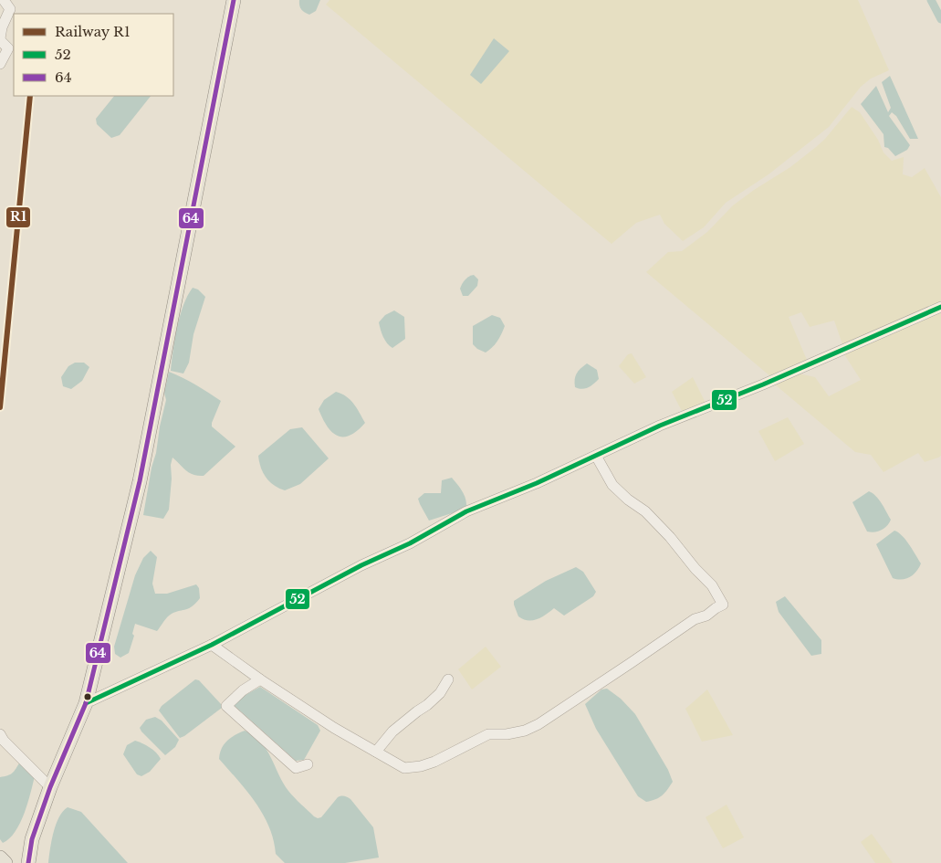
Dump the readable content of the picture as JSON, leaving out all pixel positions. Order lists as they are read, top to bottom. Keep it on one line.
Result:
{"lines":["transit line 64","rail line R1","transit line 52"],"legend":["Railway R1","52","64"]}
